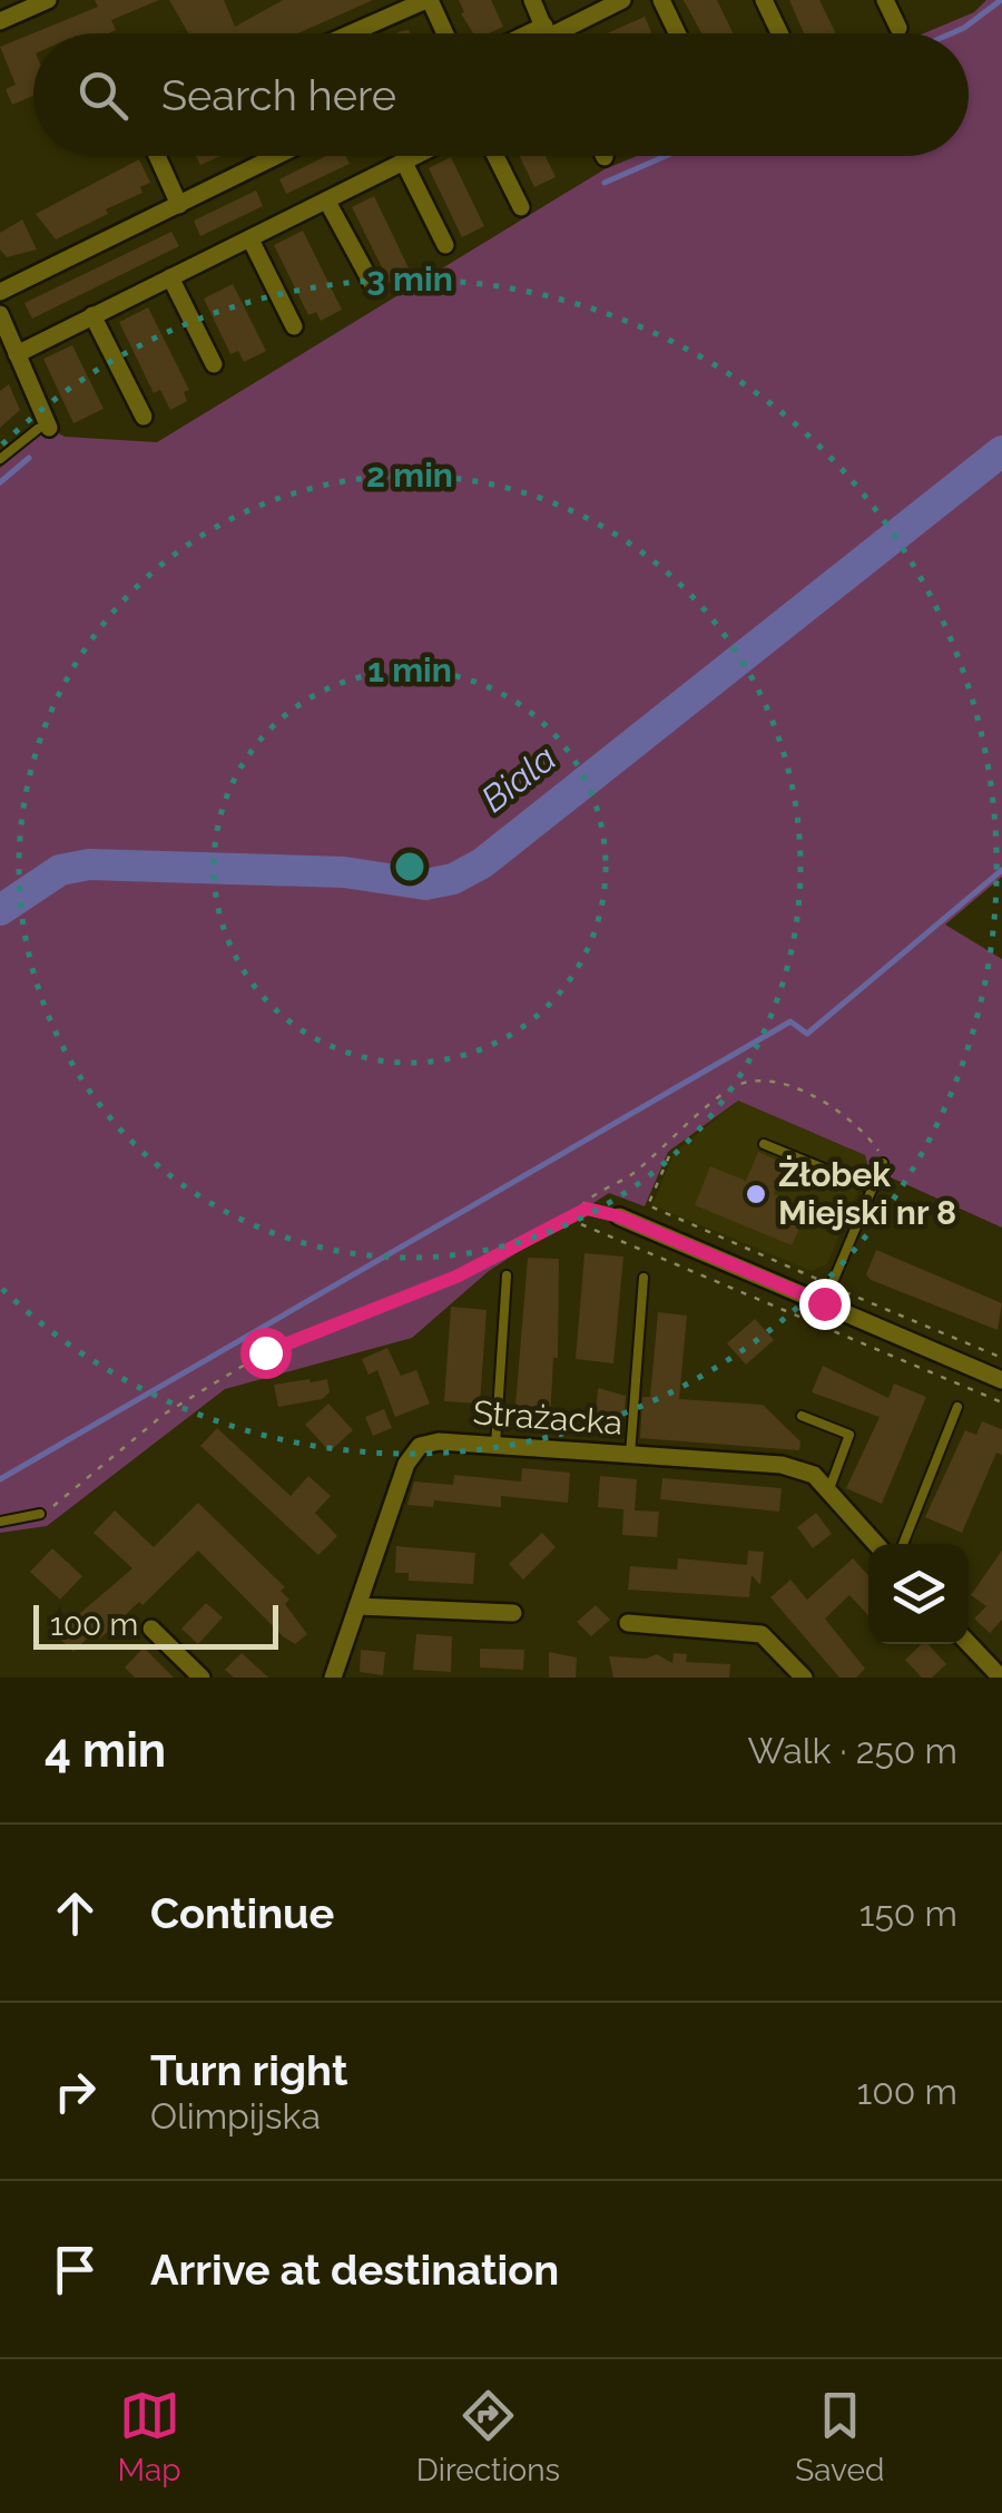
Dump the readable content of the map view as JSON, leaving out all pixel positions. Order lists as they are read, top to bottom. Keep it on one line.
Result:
{"streets":{"street":["Strażacka"]},"water":["Biala"],"places":["Żłobek Miejski nr 8"],"scale_bar":"100 m","page":{"search":"Search here","scale":"100 m","heading":["4 min","Walk · 250 m"],"list":[["Continue","150 m"],["Turn right","Olimpijska","100 m"],"Arrive at destination"],"nav":["Map","Directions","Saved"]},"rings":["3 min","2 min","1 min"]}
